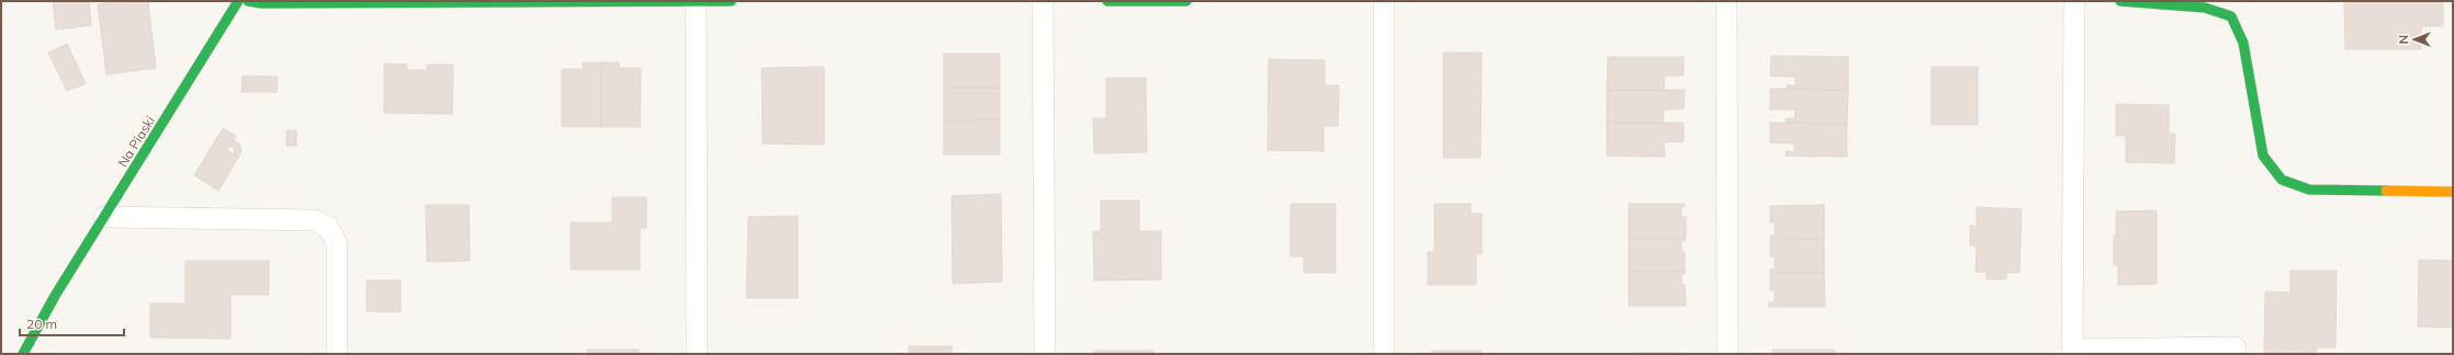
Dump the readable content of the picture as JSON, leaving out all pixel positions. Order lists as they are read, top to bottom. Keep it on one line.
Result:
{"streets":{"street":["Na Piaski"]},"scale_bar":"20 m","north":"left"}
